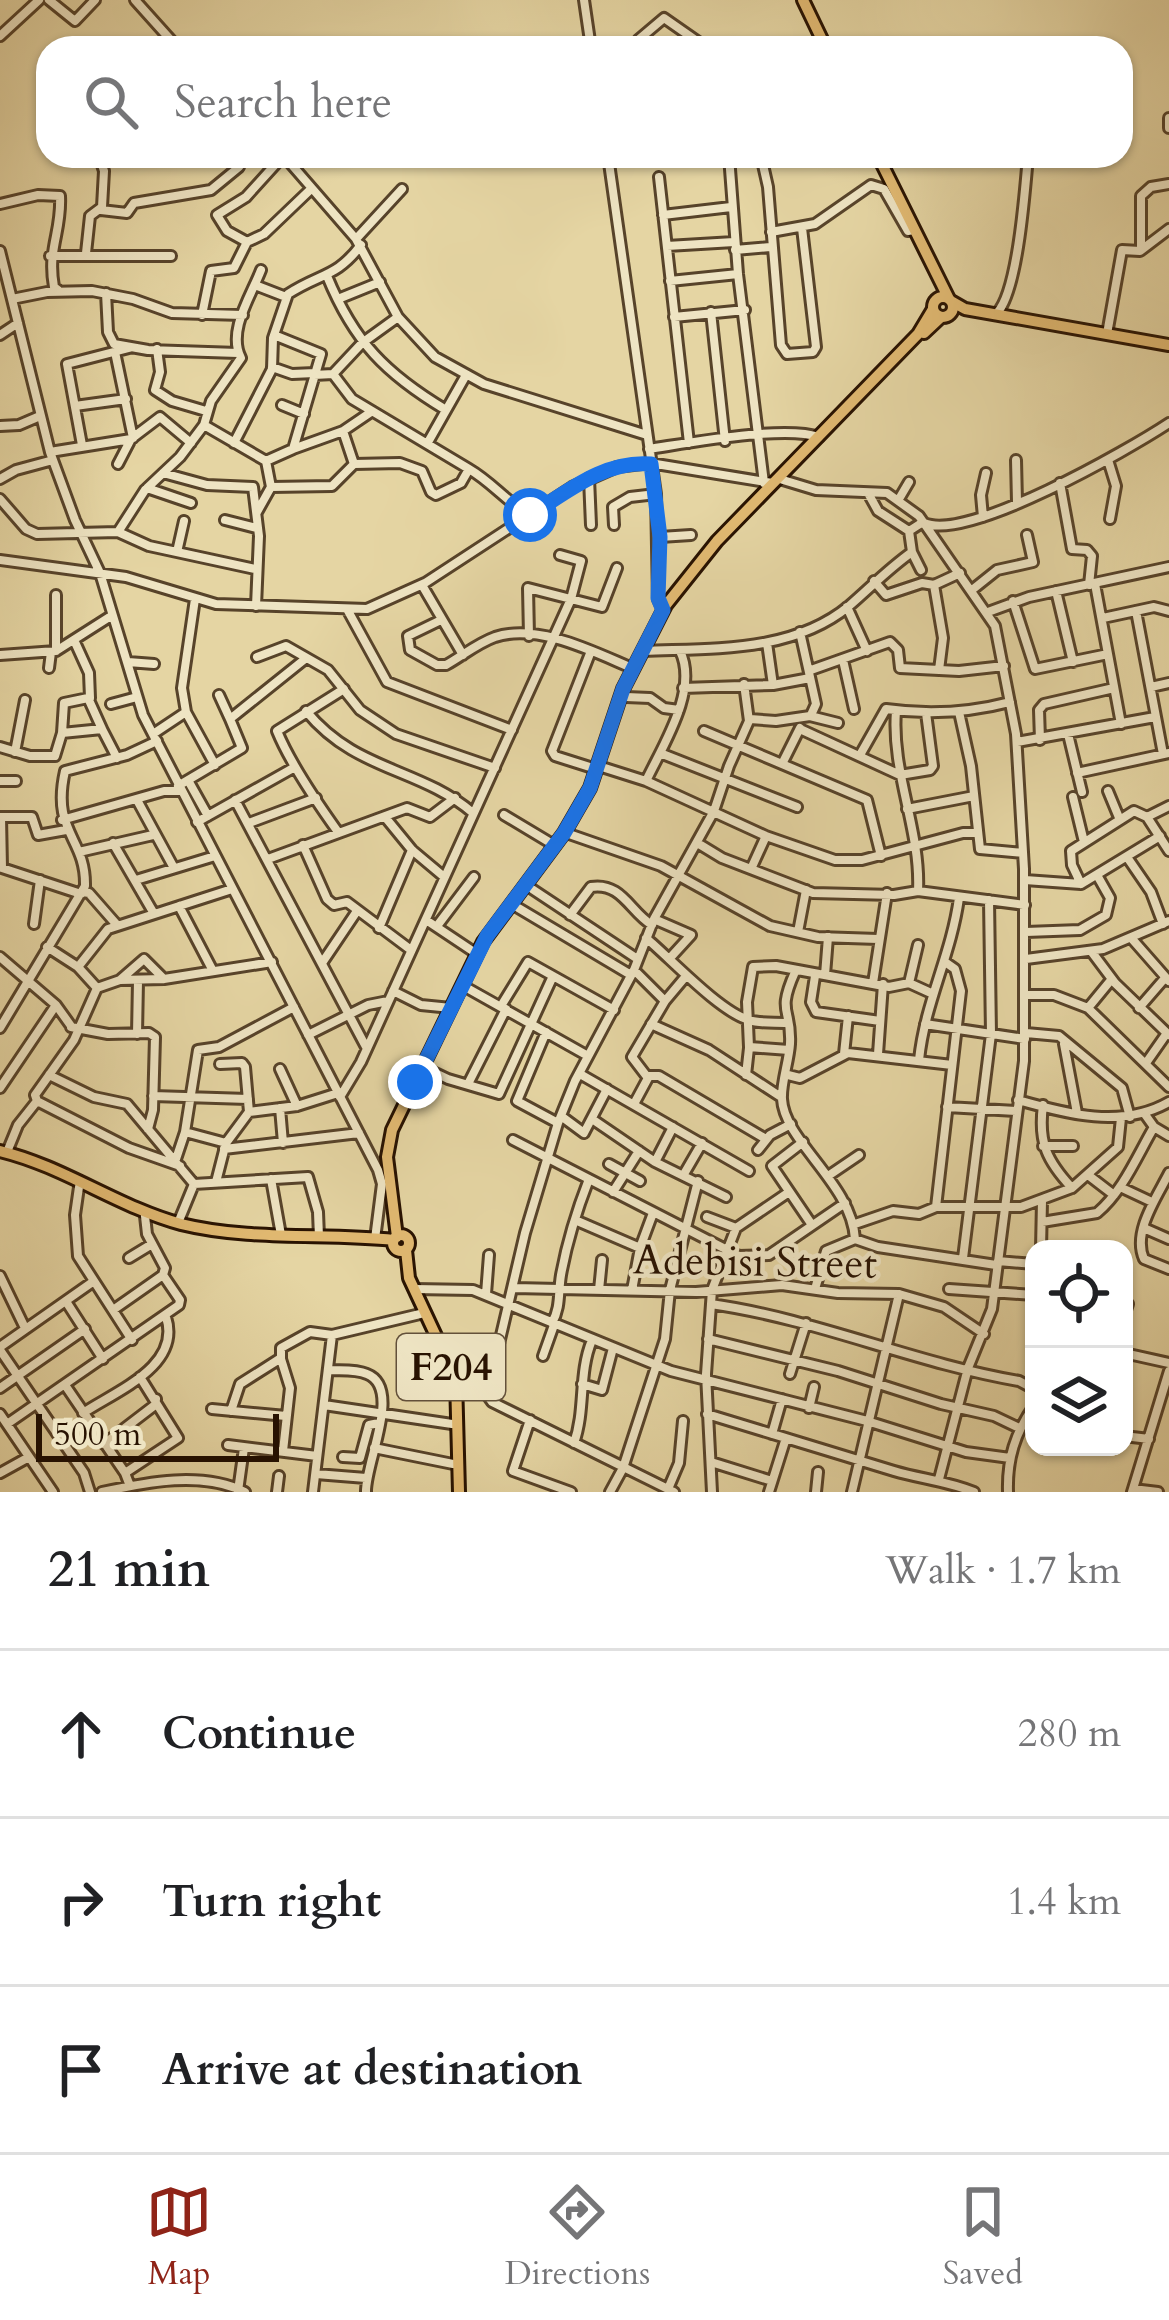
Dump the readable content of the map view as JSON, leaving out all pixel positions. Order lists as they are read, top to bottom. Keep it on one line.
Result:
{"streets":{"main road":["F204"],"street":["Adebisi Street"]},"scale_bar":"500 m","page":{"search":"Search here","scale":"500 m","heading":["21 min","Walk · 1.7 km"],"list":[["Continue","280 m"],["Turn right","1.4 km"],"Arrive at destination"],"nav":["Map","Directions","Saved"]}}
